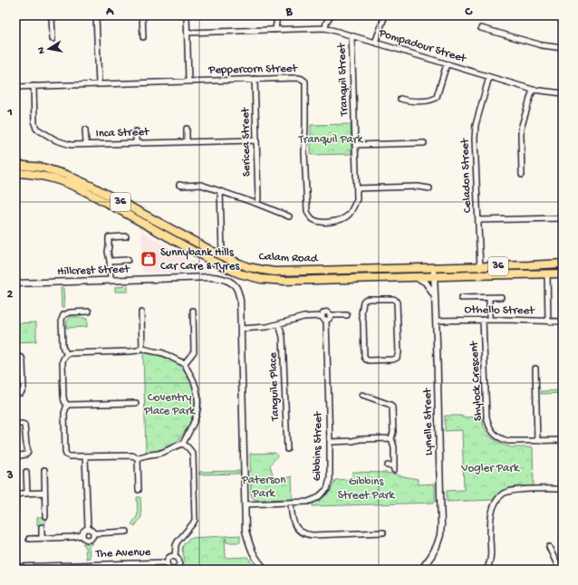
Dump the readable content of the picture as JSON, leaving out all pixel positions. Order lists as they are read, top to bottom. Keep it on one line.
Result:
{"streets":{"main road":["36","Calam Road"],"street":["Pompadour Street","Peppercorn Street","Tranquil Street","Inca Street","Sericea Street","Celadon Street","Hillcrest Street","Othello Street","Shylock Crescent","Tanguile Place","Lynelle Street","Gibbins Street","The Avenue"]},"crossings":[["Pompadour Street","Tranquil Street"],["Pompadour Street","Celadon Street"],["Peppercorn Street","Tranquil Street"],["Peppercorn Street","Inca Street"],["Peppercorn Street","Sericea Street"],["Inca Street","Sericea Street"],["Celadon Street","Calam Road"],["36","Calam Road"],["Calam Road","Lynelle Street"],["Othello Street","Shylock Crescent"],["Othello Street","Lynelle Street"]],"parks":["Tranquil Park","Coventry Place Park","Vogler Park","Paterson Park","Gibbins Street Park"],"places":{"shop":["Sunnybank Hills Car Care & Tyres"]},"north":"left","grid":{"columns":["A","B","C"],"rows":["1","2","3"]}}
